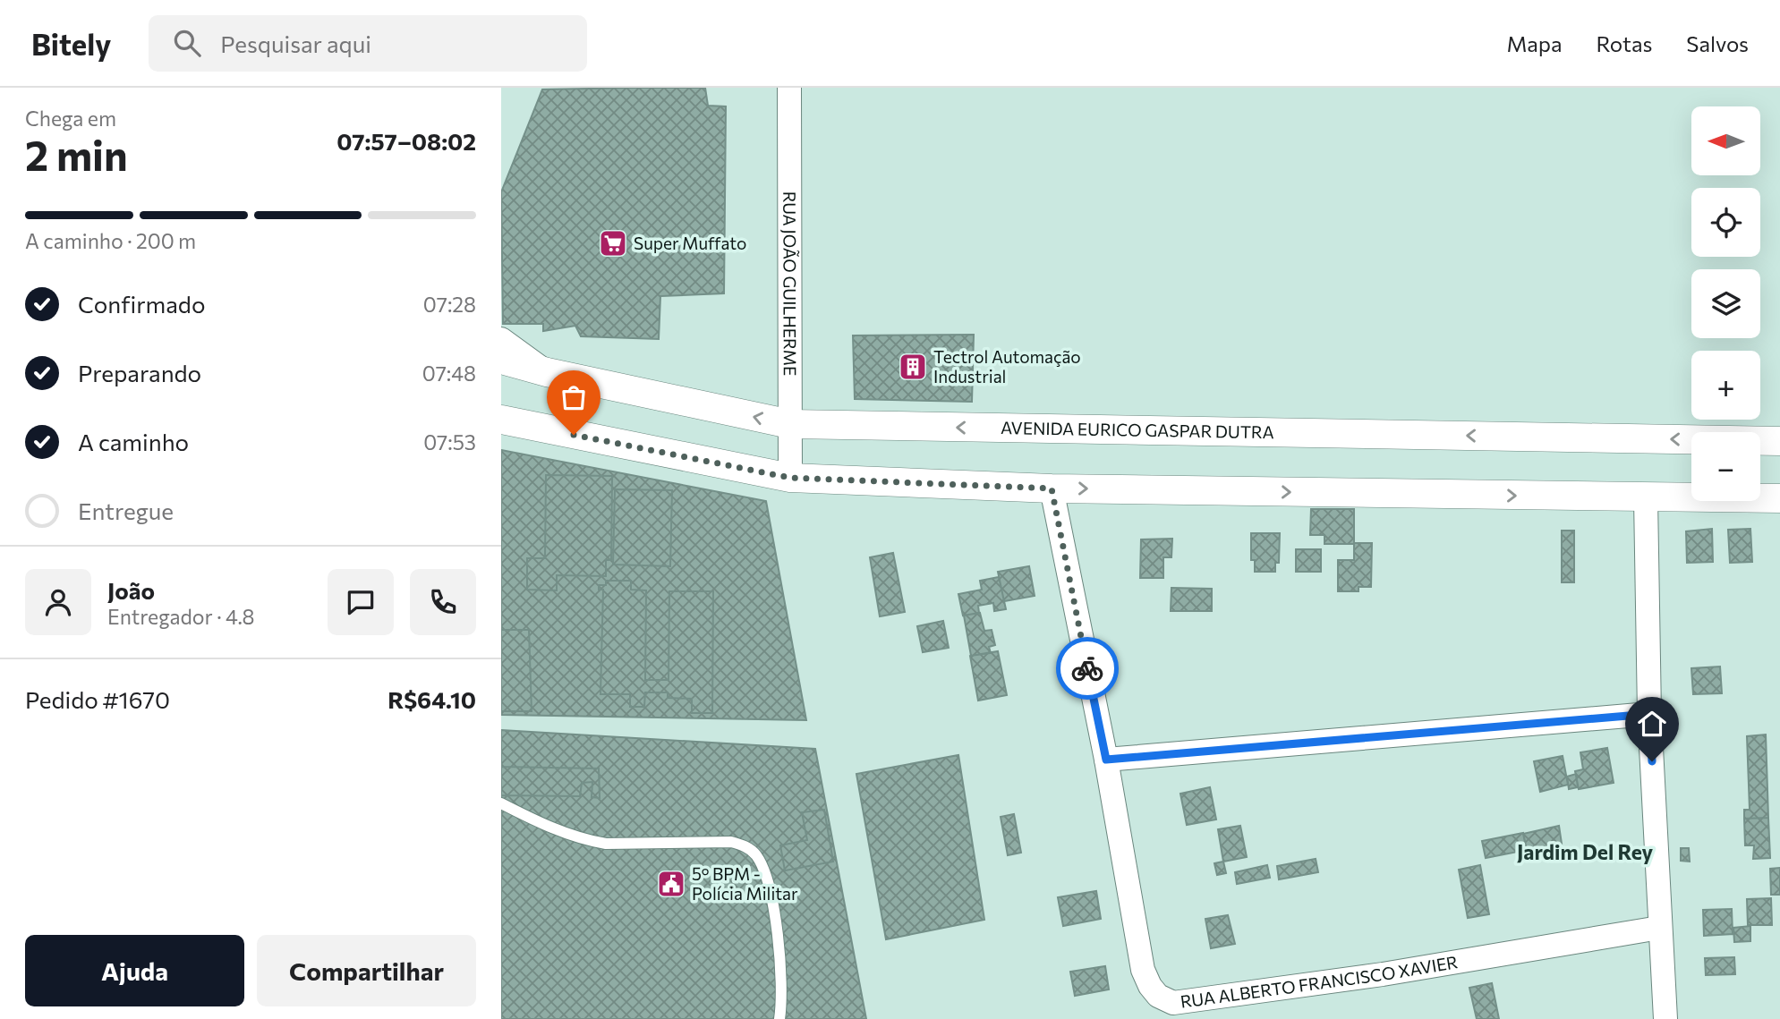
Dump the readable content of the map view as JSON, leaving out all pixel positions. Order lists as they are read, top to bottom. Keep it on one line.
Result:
{"streets":{"street":["RUA JOÃO GUILHERME","AVENIDA EURICO GASPAR DUTRA","RUA ALBERTO FRANCISCO XAVIER"]},"crossings":[["RUA JOÃO GUILHERME","AVENIDA EURICO GASPAR DUTRA"]],"districts":["Jardim Del Rey"],"places":{"supermarket":["Super Muffato"],"building":["Tectrol Automação Industrial"],"public building":["5º BPM - Polícia Militar"]},"north":"left","page":{"header":"Bitely","search":"Pesquisar aqui","nav":["Mapa","Rotas","Salvos"],"heading":["2 min","Chega em","07:57–08:02"],"panel":["João","Entregador · 4.8","Pedido #1670","R$64.10"],"map_buttons":["+","−"],"bar":"A caminho · 200 m","list":[["Confirmado","07:28"],["Preparando","07:48"],["A caminho","07:53"],"Entregue"],"buttons":["Ajuda","Compartilhar"]}}
